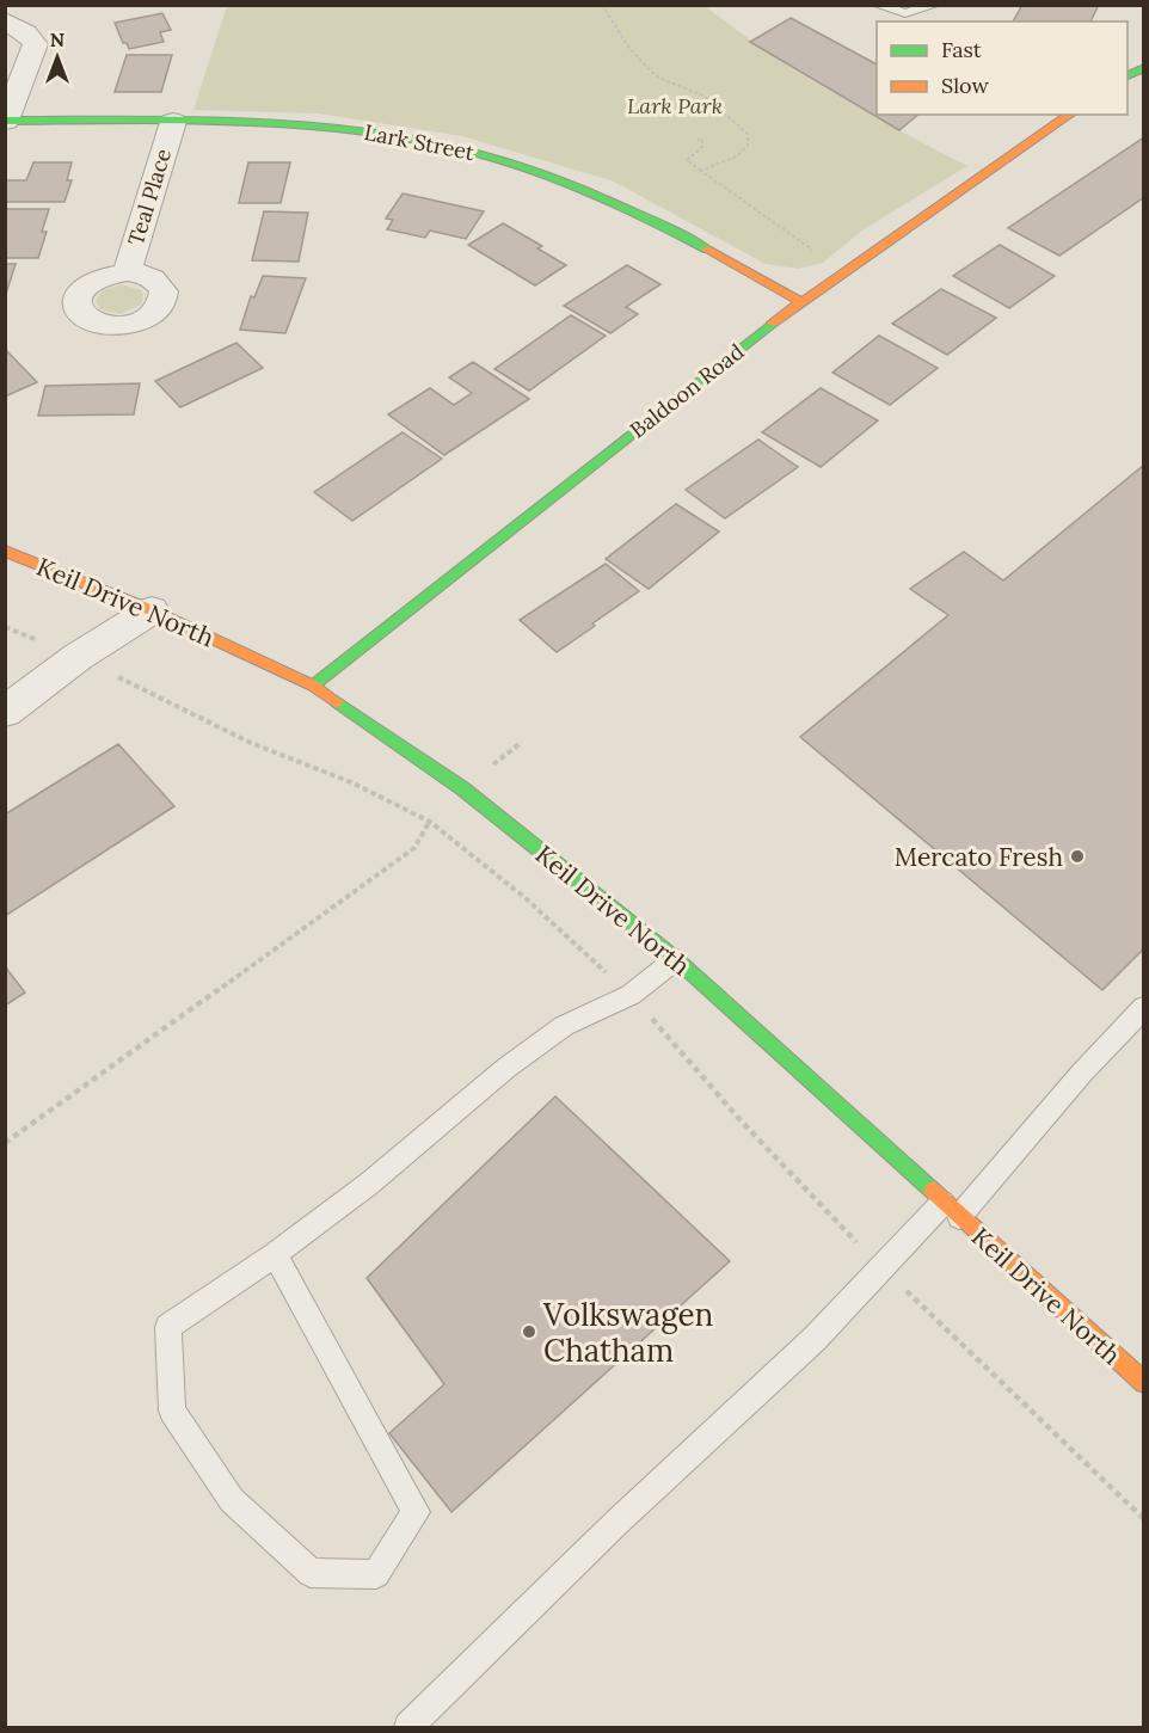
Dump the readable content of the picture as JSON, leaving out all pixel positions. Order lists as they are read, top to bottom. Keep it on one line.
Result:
{"streets":{"street":["Lark Street","Teal Place","Baldoon Road","Keil Drive North"]},"crossings":[["Lark Street","Teal Place"],["Lark Street","Baldoon Road"],["Baldoon Road","Keil Drive North"]],"parks":["Lark Park"],"places":["Mercato Fresh","Volkswagen Chatham"],"legend":["Fast","Slow"],"north":"top"}
